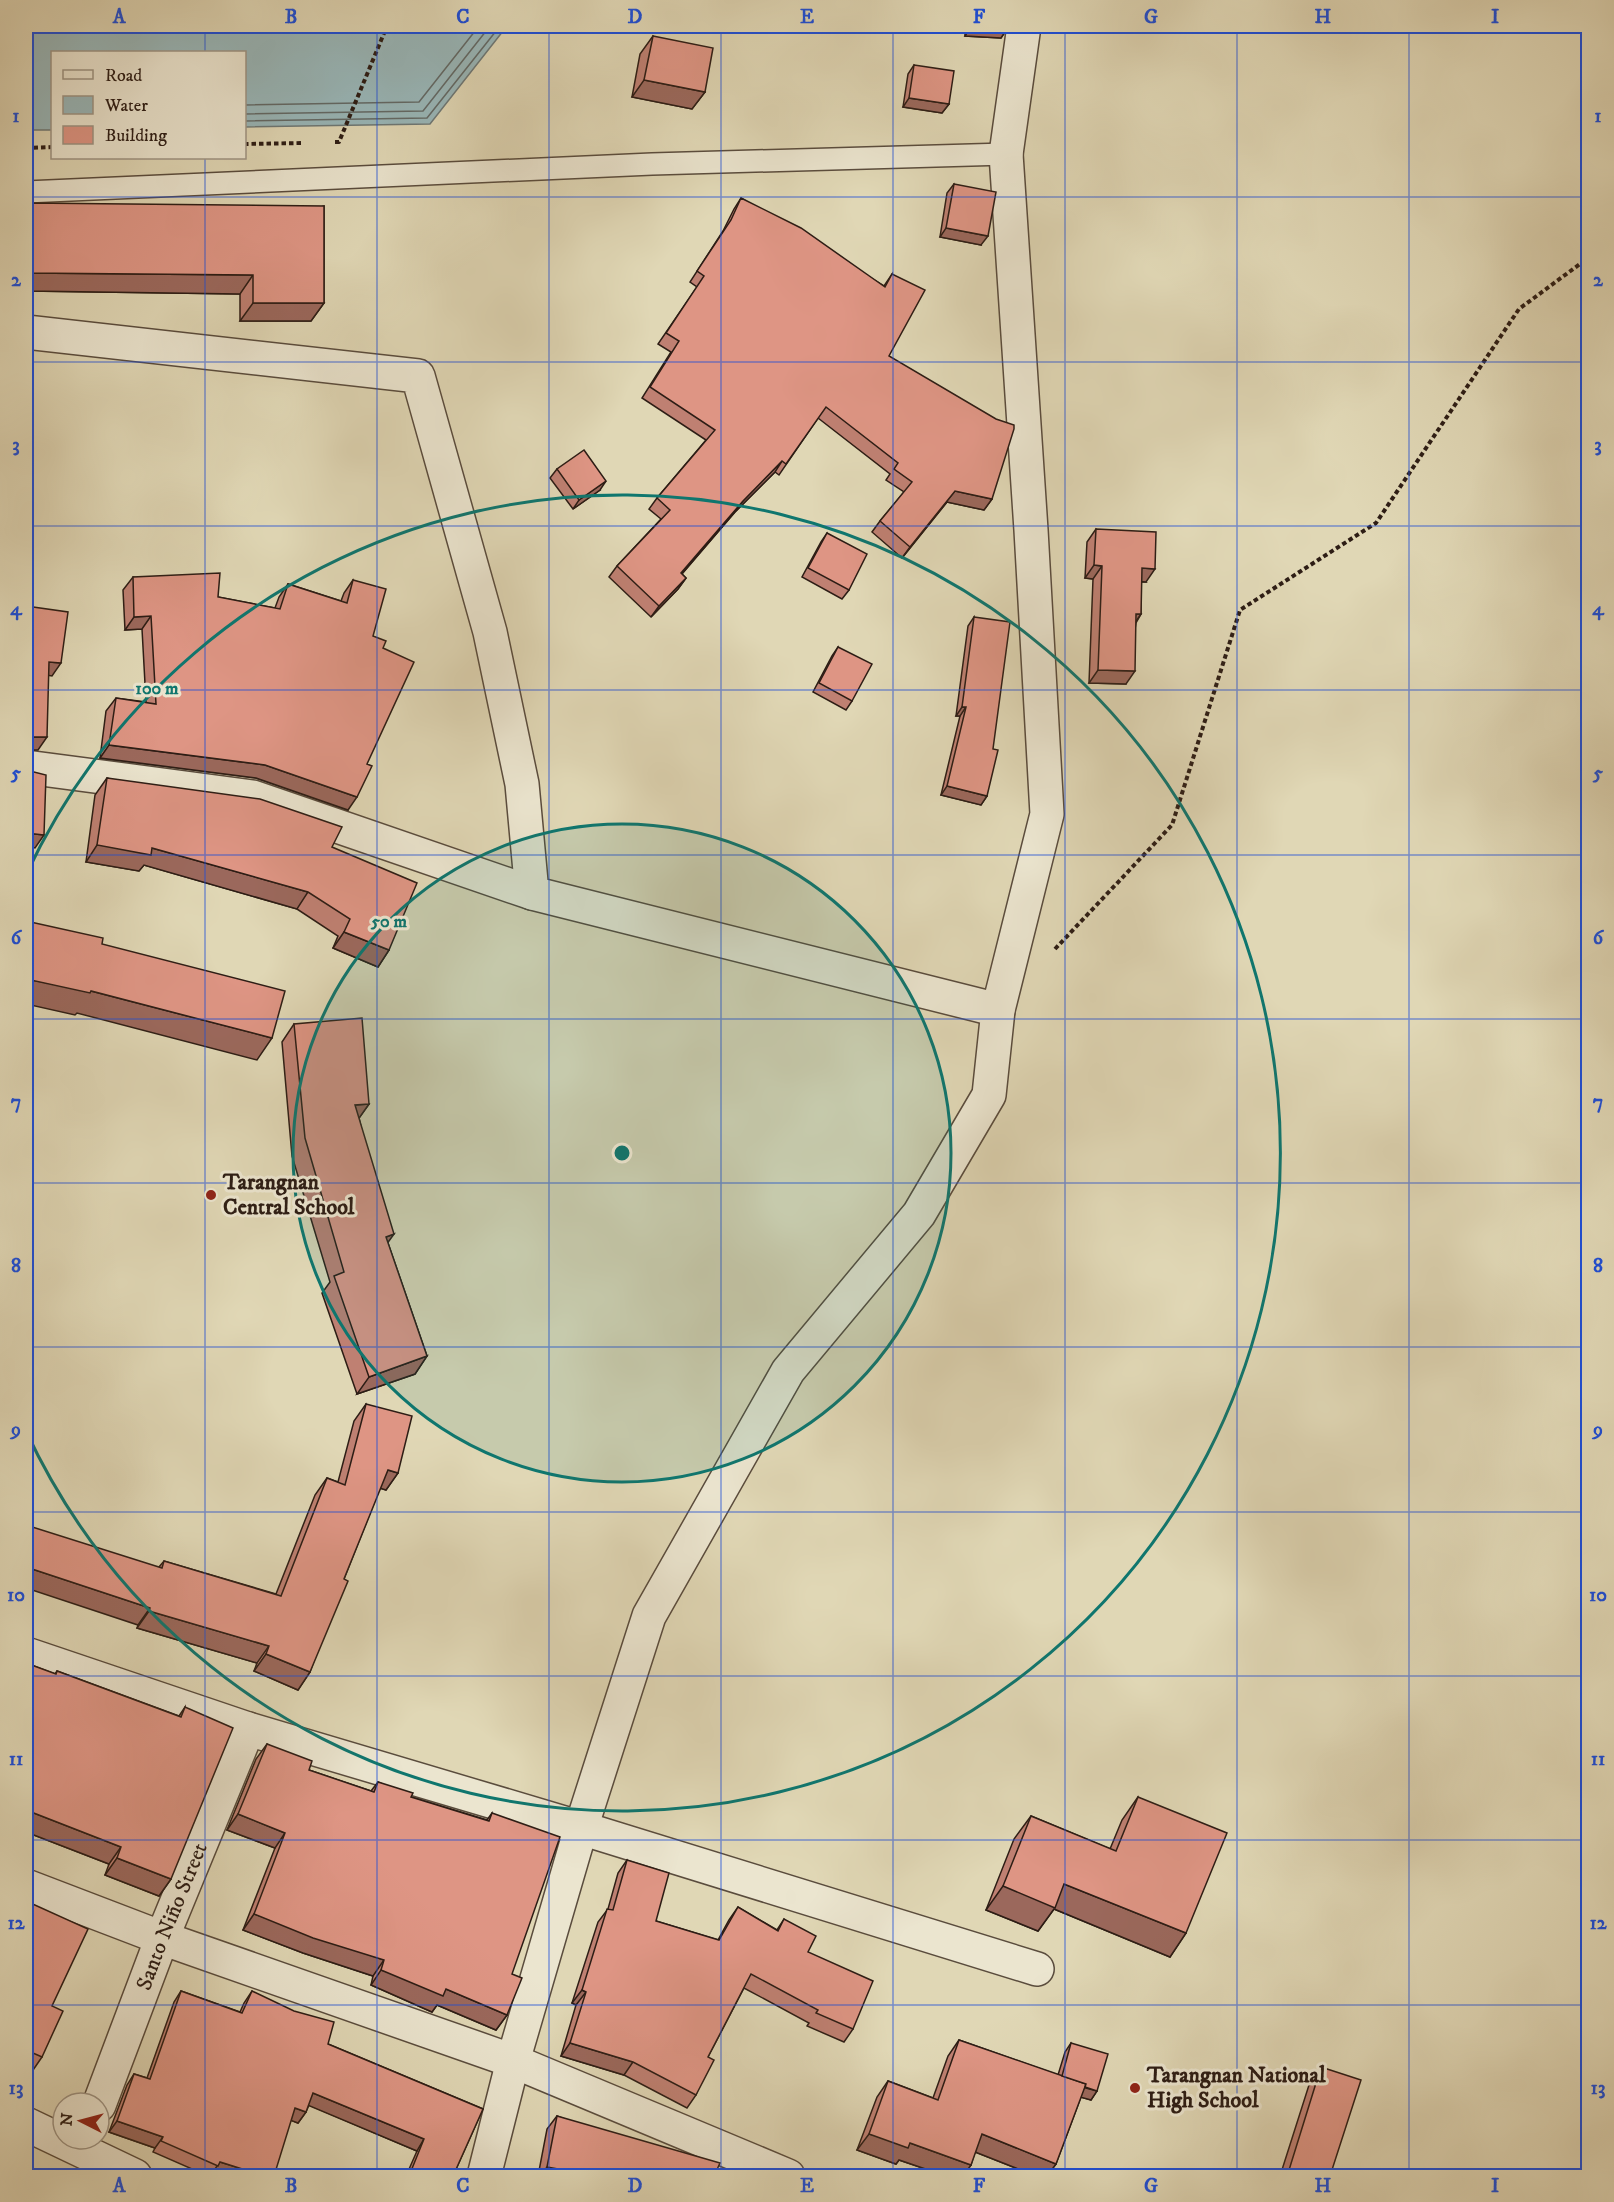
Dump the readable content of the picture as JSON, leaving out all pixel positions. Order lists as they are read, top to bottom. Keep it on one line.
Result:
{"streets":{"street":["Santo Niño Street"]},"places":["Tarangnan Central School","Tarangnan National High School"],"legend":["Road","Water","Building"],"north":"left","grid":{"columns":["A","B","C","D","E","F","G","H","I"],"rows":["1","2","3","4","5","6","7","8","9","10","11","12","13"]},"rings":["100 m","50 m"]}
